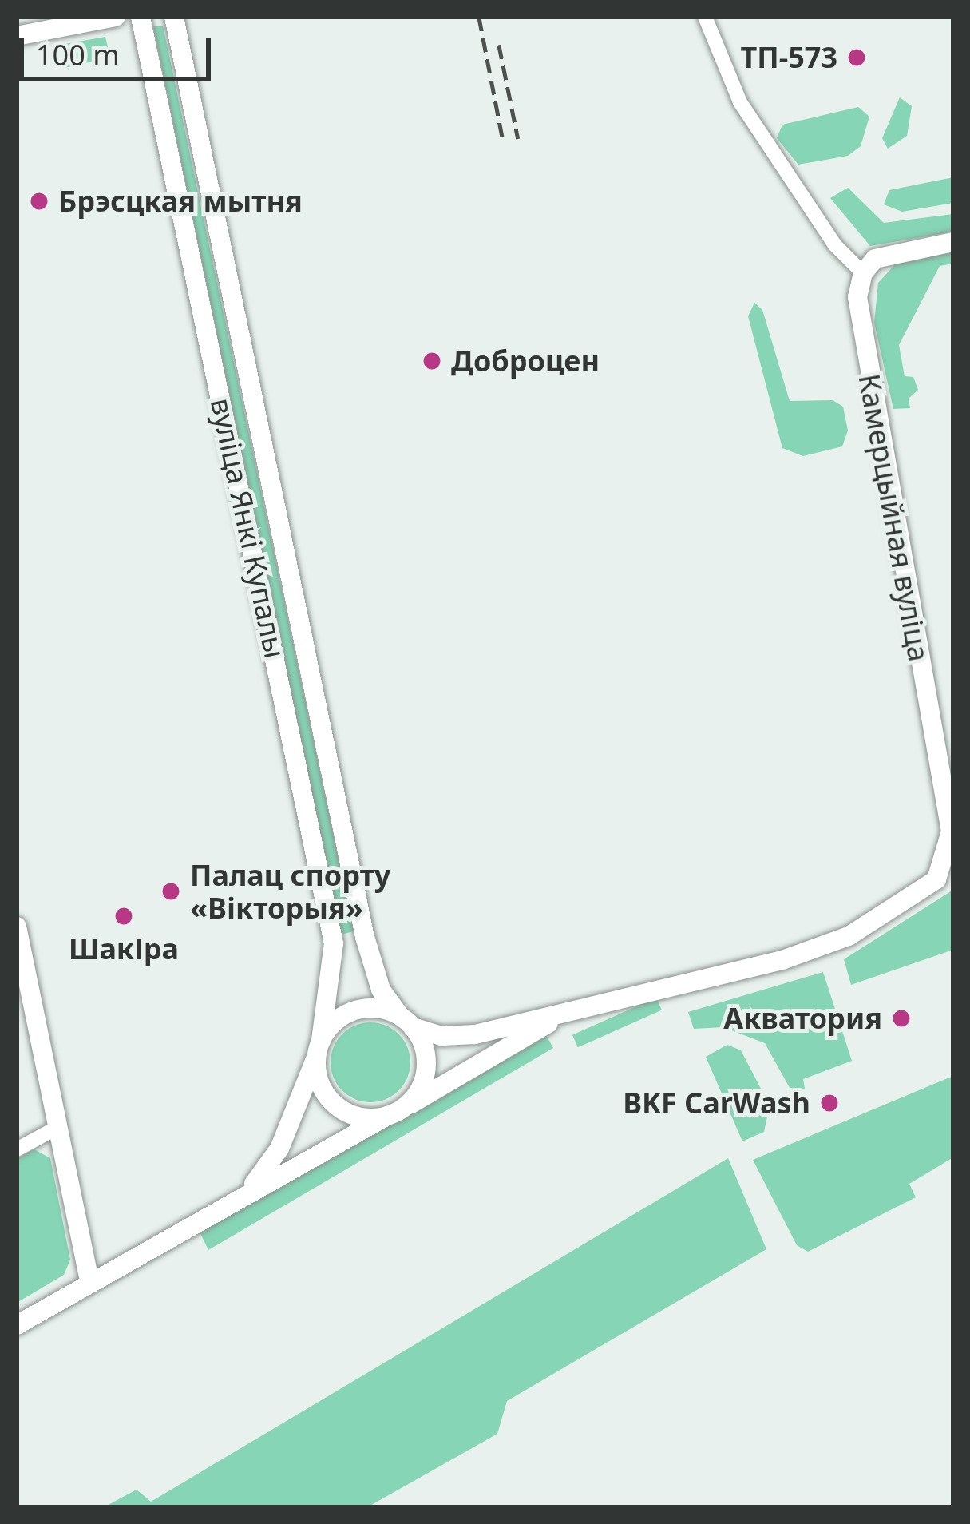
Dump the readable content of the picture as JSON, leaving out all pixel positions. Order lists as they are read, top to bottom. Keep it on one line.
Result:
{"streets":{"main road":["Камерцыйная вуліца","вуліца Янкі Купалы"]},"places":["ТП-573","Брэсцкая мытня","Доброцен","Палац спорту «Вікторыя»","ШакІра","Акватория","BKF CarWash"],"scale_bar":"100 m"}
